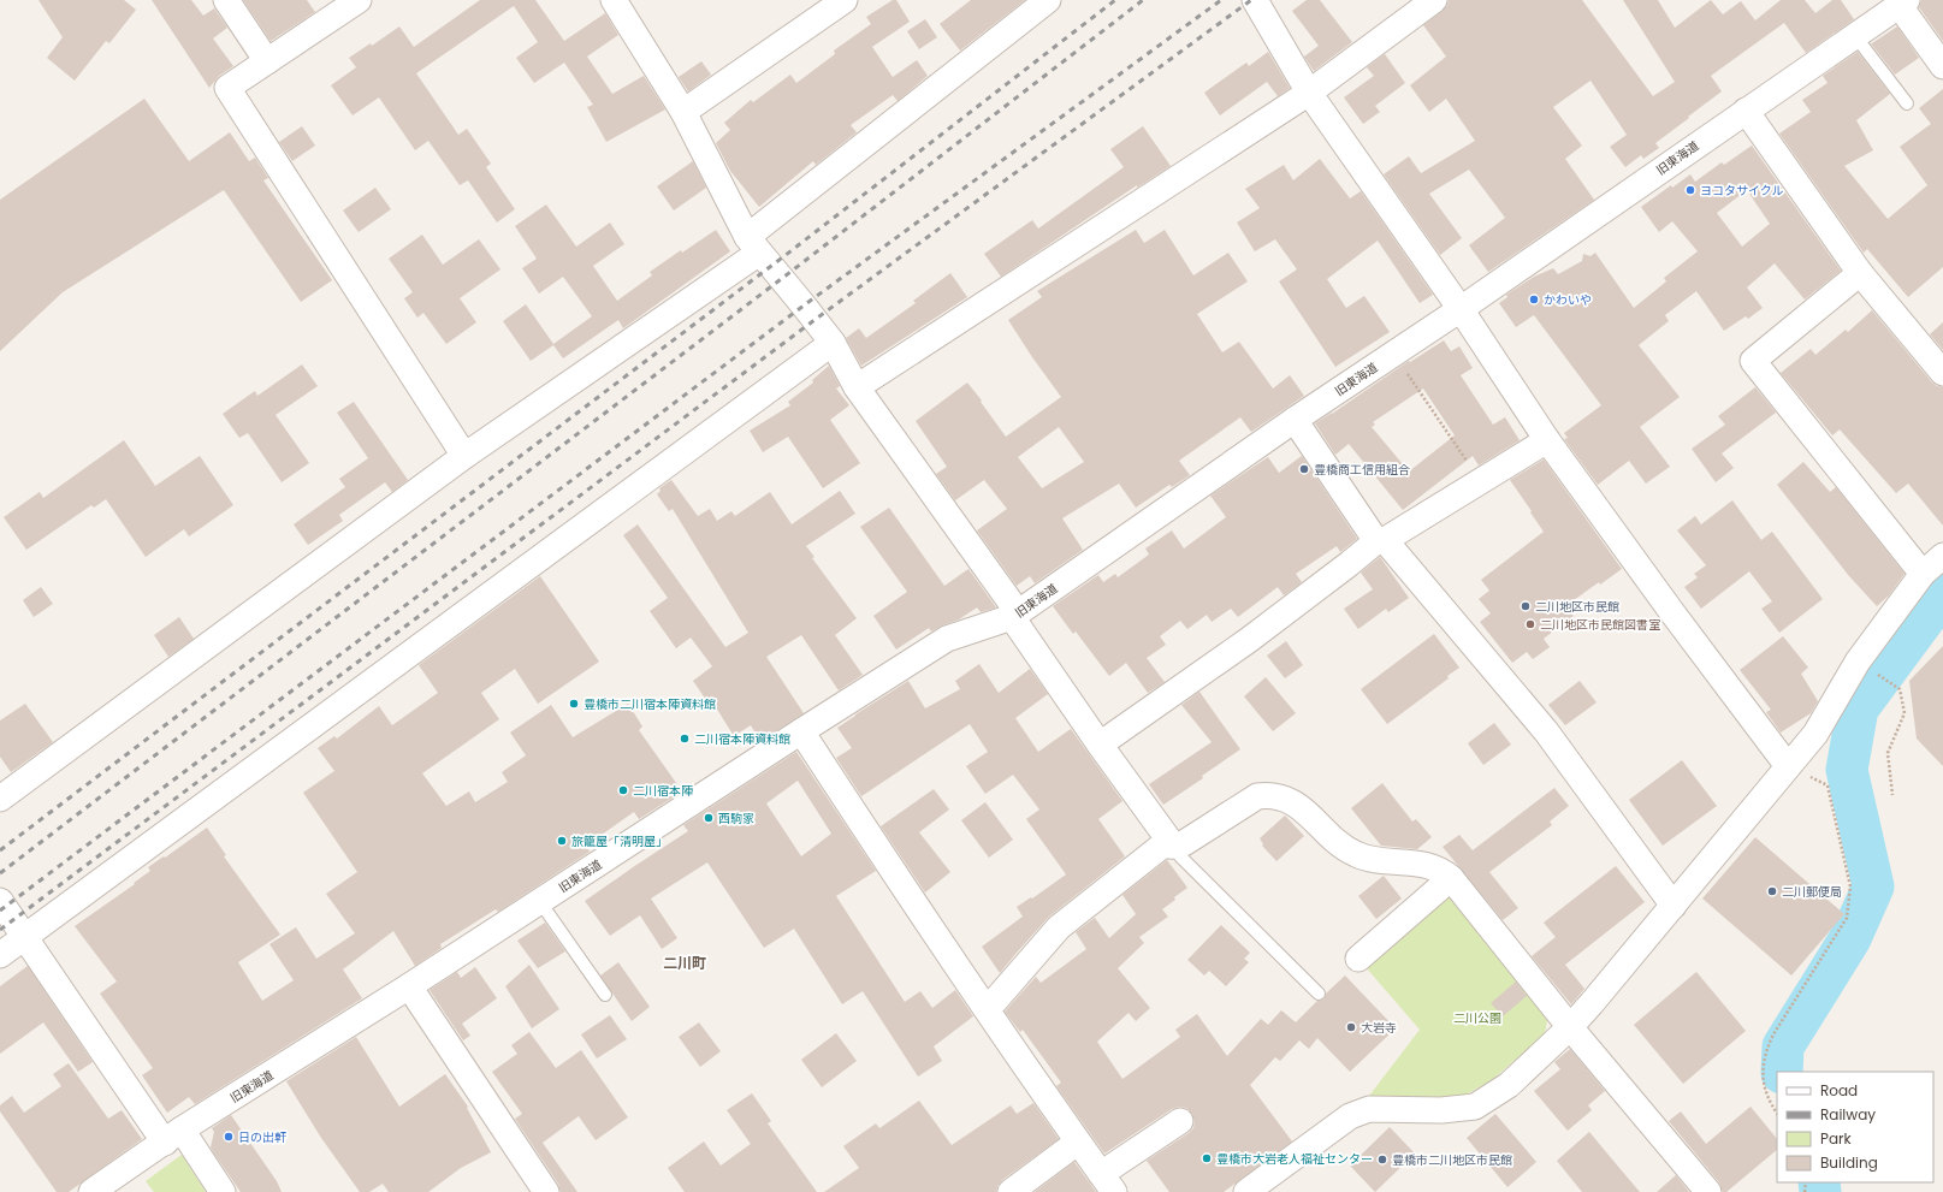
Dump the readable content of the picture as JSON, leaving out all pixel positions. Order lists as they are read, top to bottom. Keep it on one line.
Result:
{"streets":{"street":["旧東海道"]},"districts":["二川町"],"parks":["二川公園"],"places":["ヨコタサイクル","かわいや","豊橋商工信用組合","二川地区市民館","二川地区市民館図書室","豊橋市二川宿本陣資料館","二川宿本陣資料館","二川宿本陣","西駒家","旅籠屋「清明屋」","二川郵便局","大岩寺","日の出軒","豊橋市大岩老人福祉センター","豊橋市二川地区市民館"],"legend":["Road","Railway","Park","Building"]}
